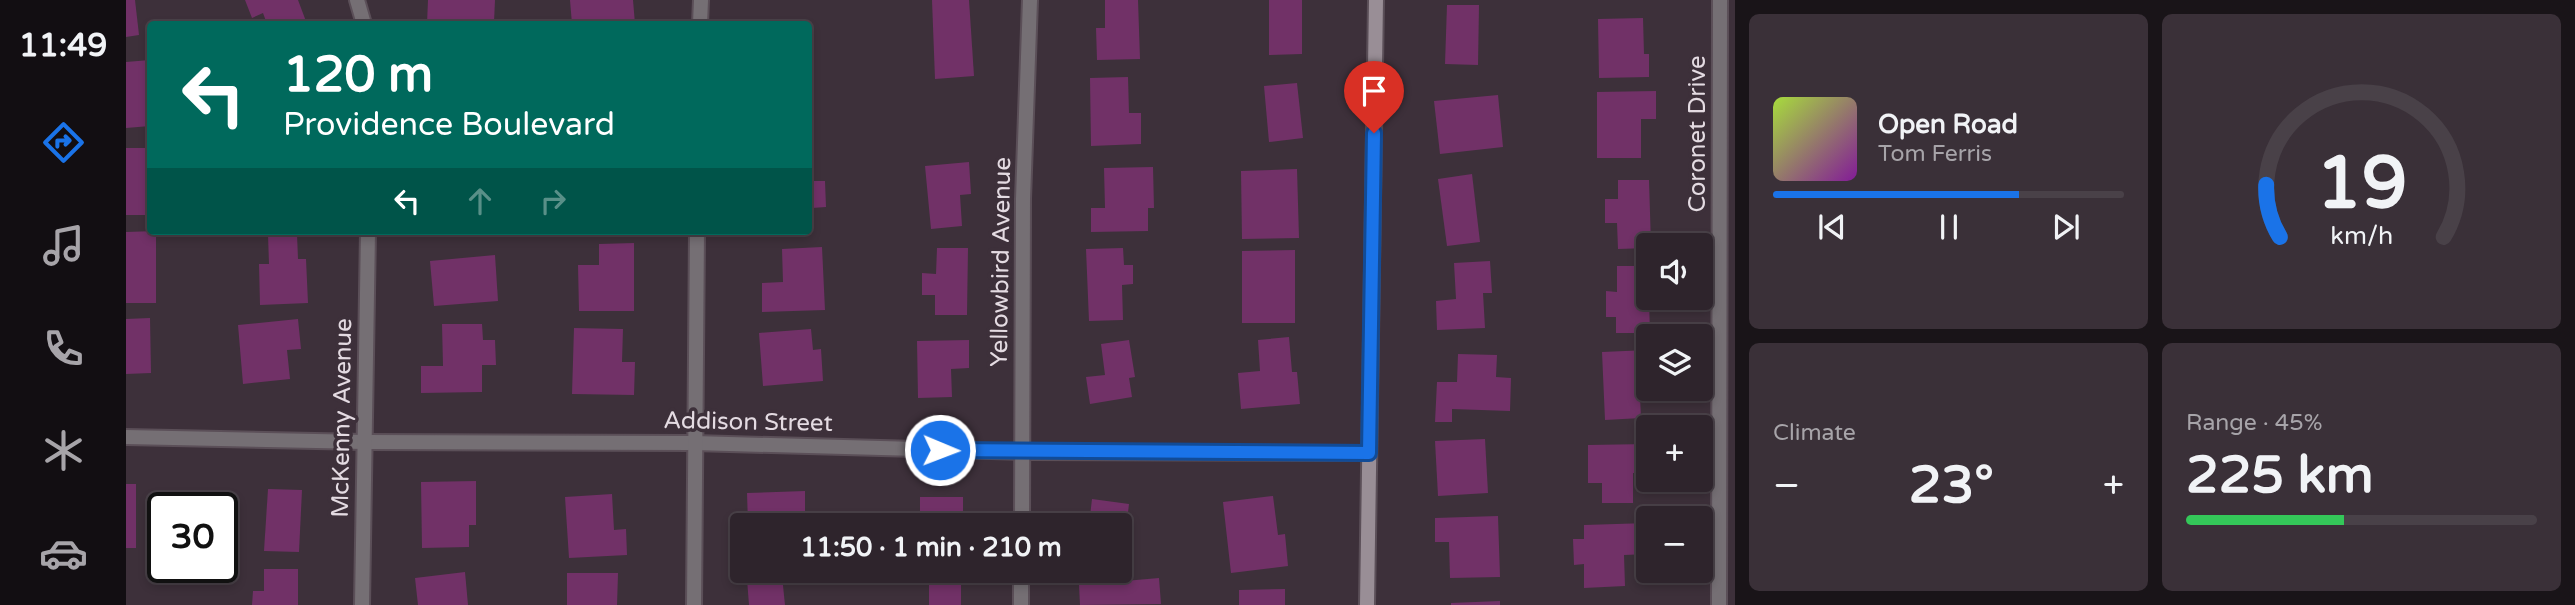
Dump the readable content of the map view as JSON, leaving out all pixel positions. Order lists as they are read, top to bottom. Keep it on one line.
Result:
{"streets":{"street":["Coronet Drive","Yellowbird Avenue","McKenny Avenue","Addison Street"]},"crossings":[["Yellowbird Avenue","Addison Street"],["McKenny Avenue","Addison Street"]],"page":{"tabs":"11:49","turn":["120 m","Providence Boulevard"],"song":["Open Road","Tom Ferris"],"map_buttons":["+","−"],"tile":["Climate",["Range · 45%","225 km"]],"heat":["−","23°","+"],"limit":"30","trip":"11:50 · 1 min · 210 m","gauge":["19","km/h"]}}
